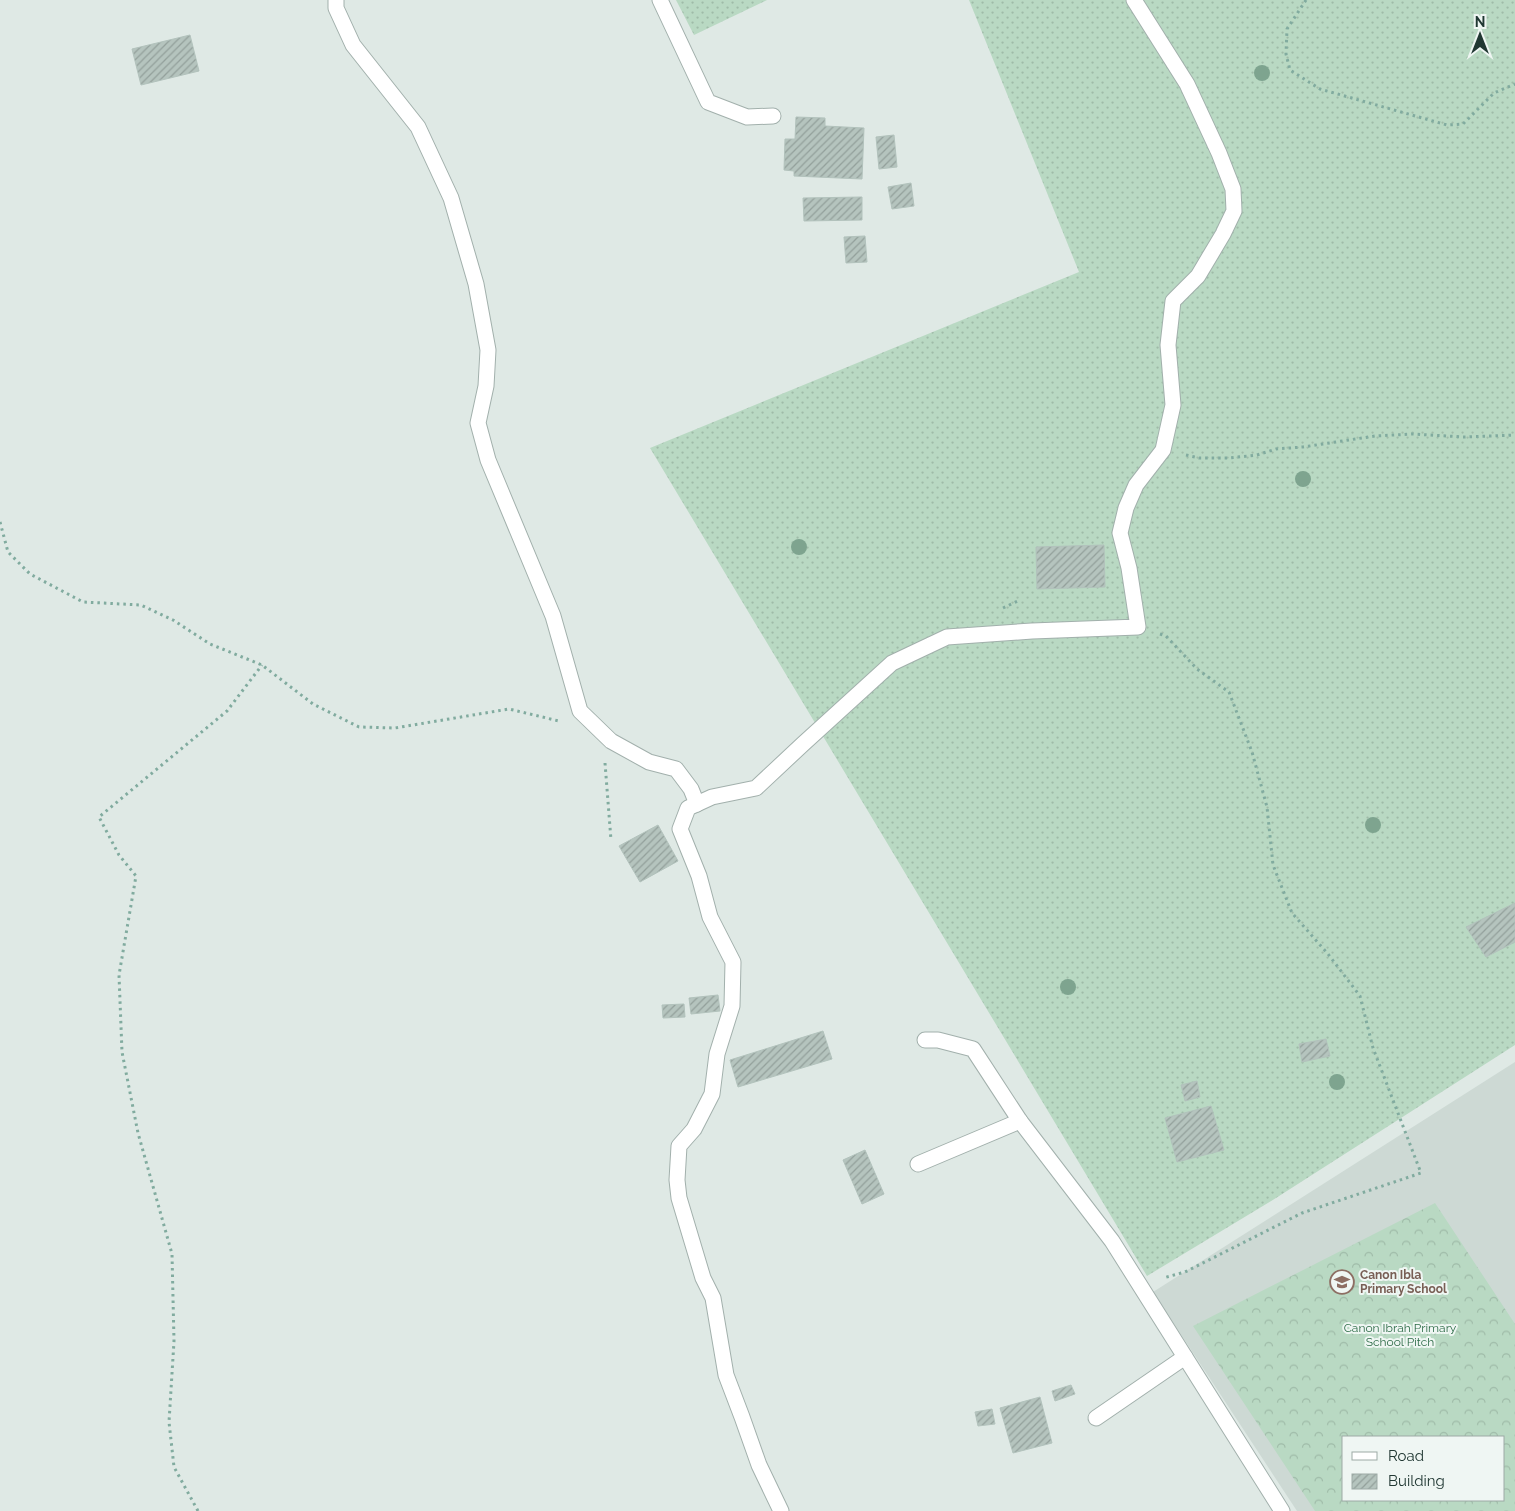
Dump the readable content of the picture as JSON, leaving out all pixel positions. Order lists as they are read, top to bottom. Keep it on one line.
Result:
{"parks":["Canon Ibrah Primary School Pitch"],"places":{"school or university":["Canon Ibla Primary School"]},"legend":["Road","Building"],"north":"top"}
